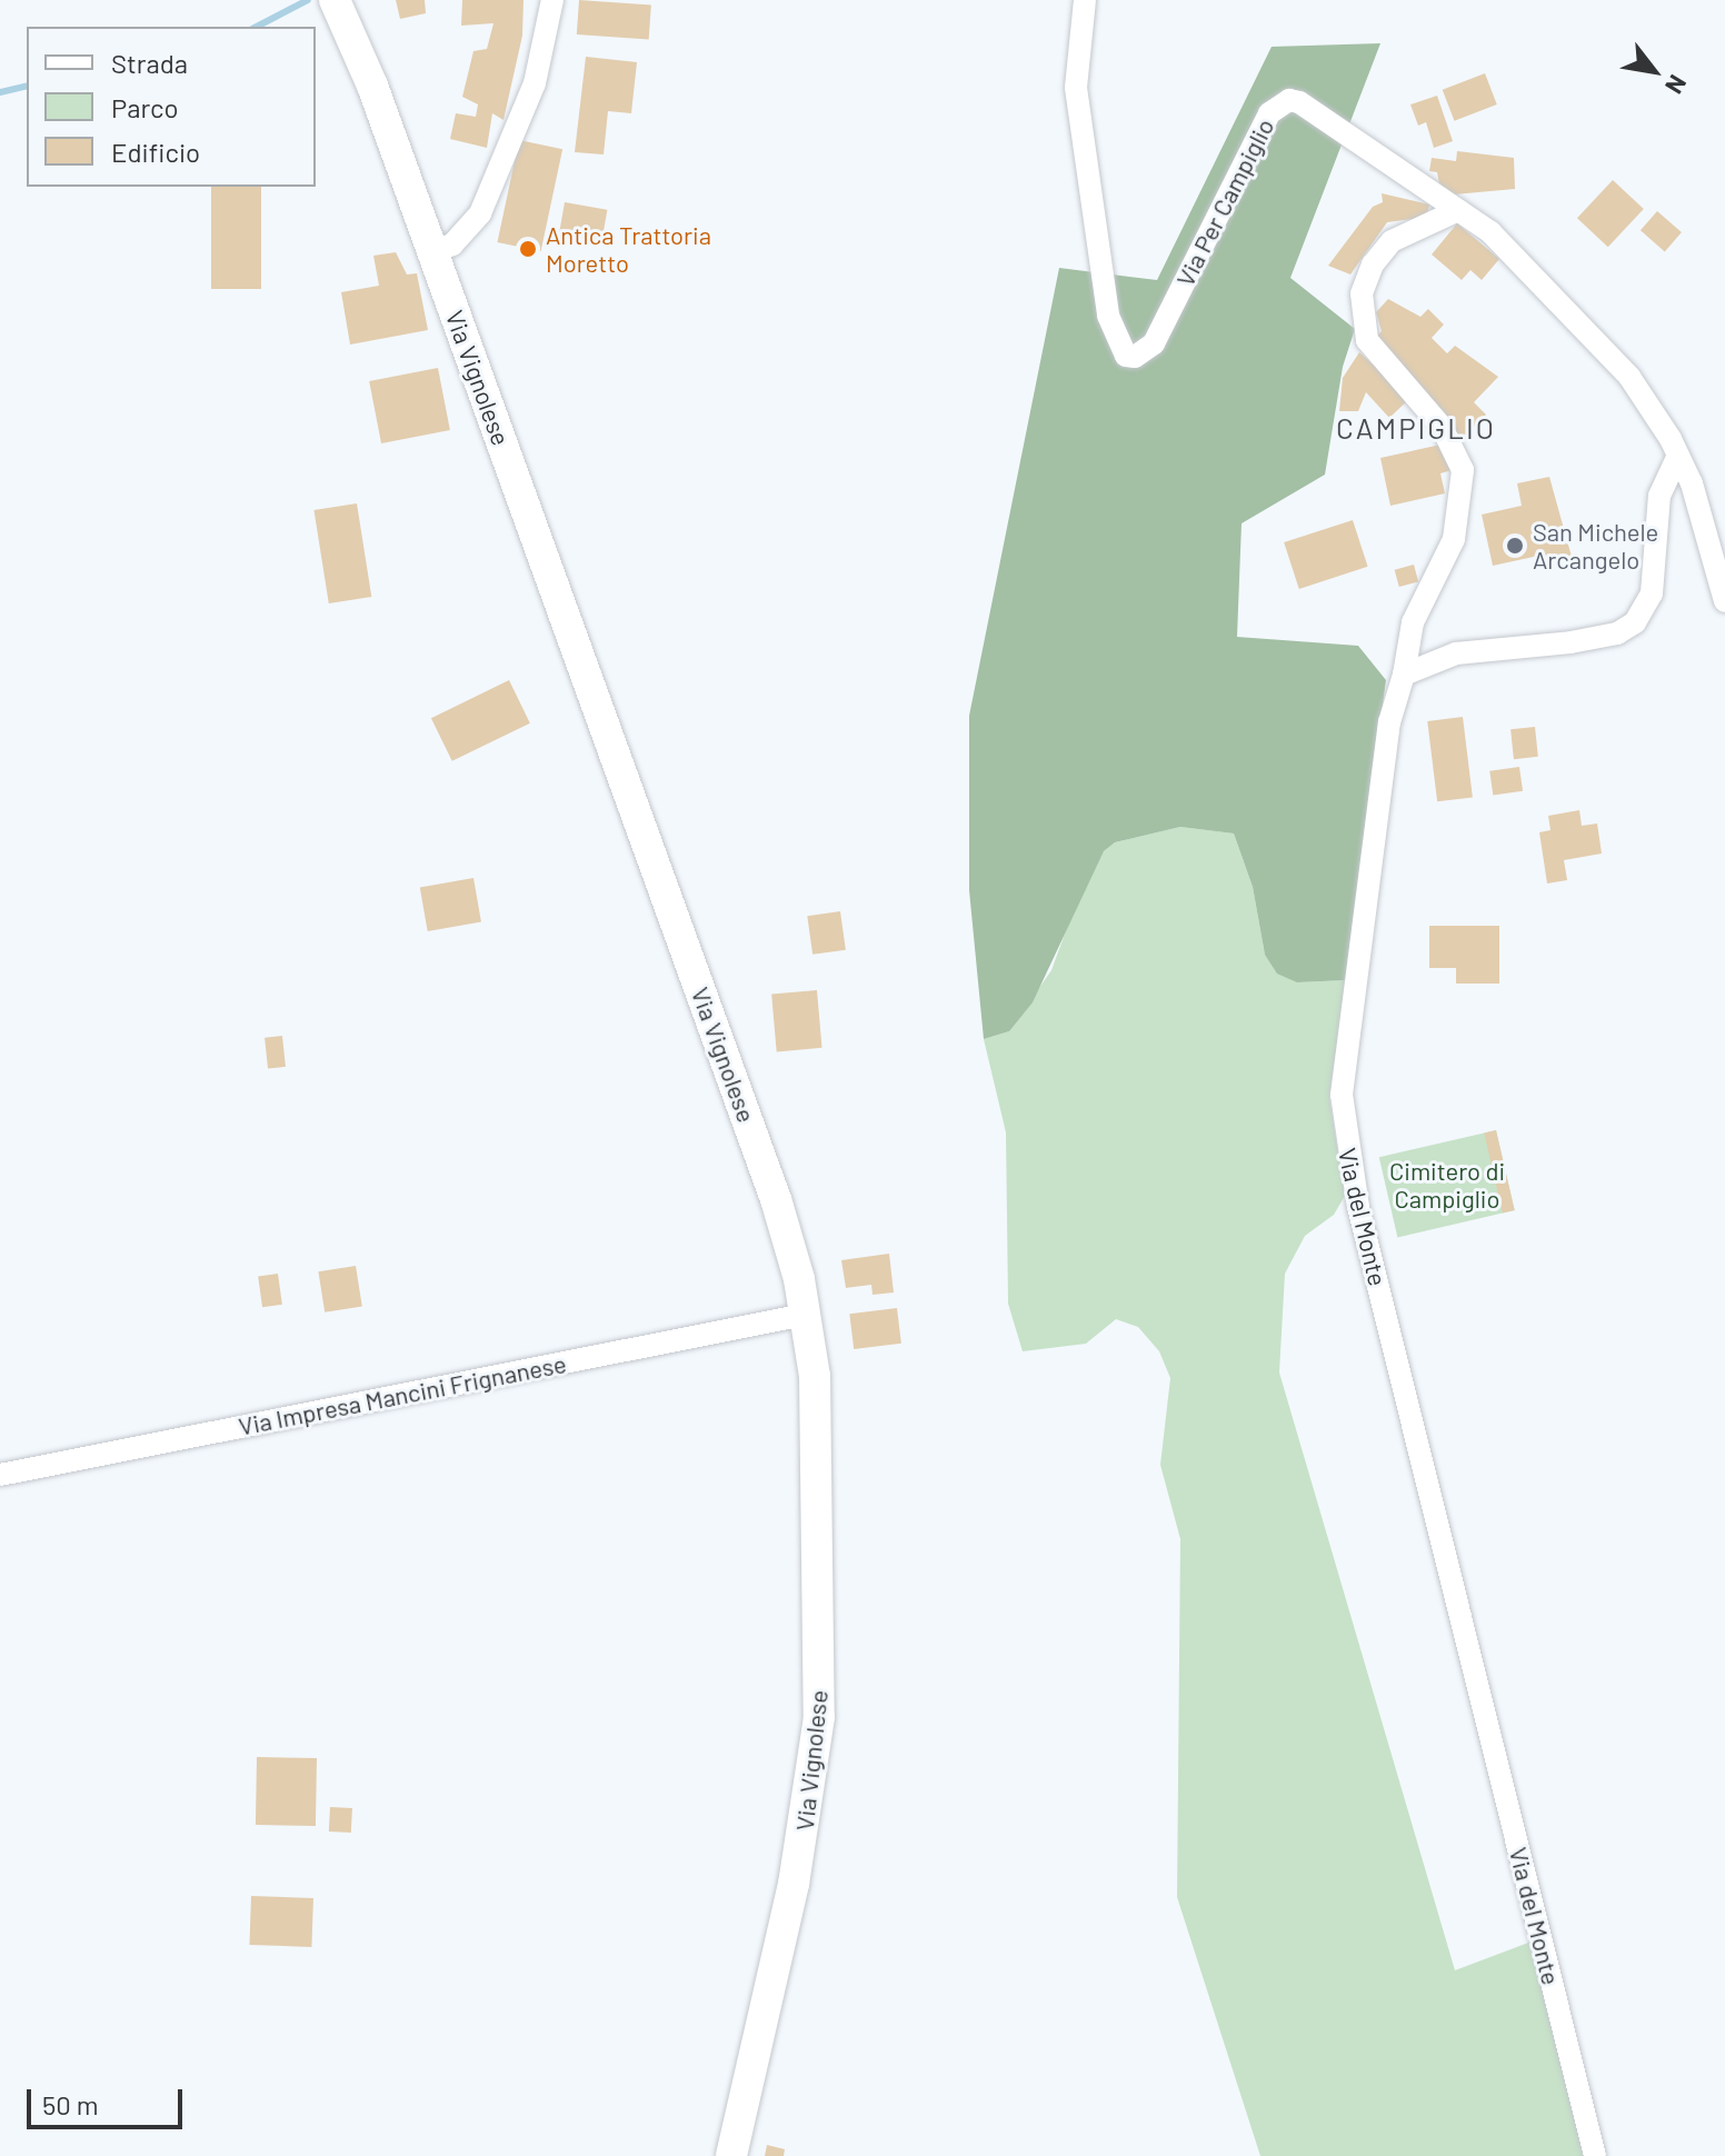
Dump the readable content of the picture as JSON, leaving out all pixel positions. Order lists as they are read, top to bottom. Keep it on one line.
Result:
{"streets":{"main road":["Via Vignolese"],"street":["Via Per Campiglio","Via del Monte","Via Impresa Mancini Frignanese"]},"crossings":[["Via Per Campiglio","Via del Monte"],["Via Vignolese","Via Impresa Mancini Frignanese"]],"districts":["CAMPIGLIO"],"parks":["Cimitero di Campiglio"],"places":["Antica Trattoria Moretto","San Michele Arcangelo"],"legend":["Strada","Parco","Edificio"],"scale_bar":"50 m","north":"bottom right"}
